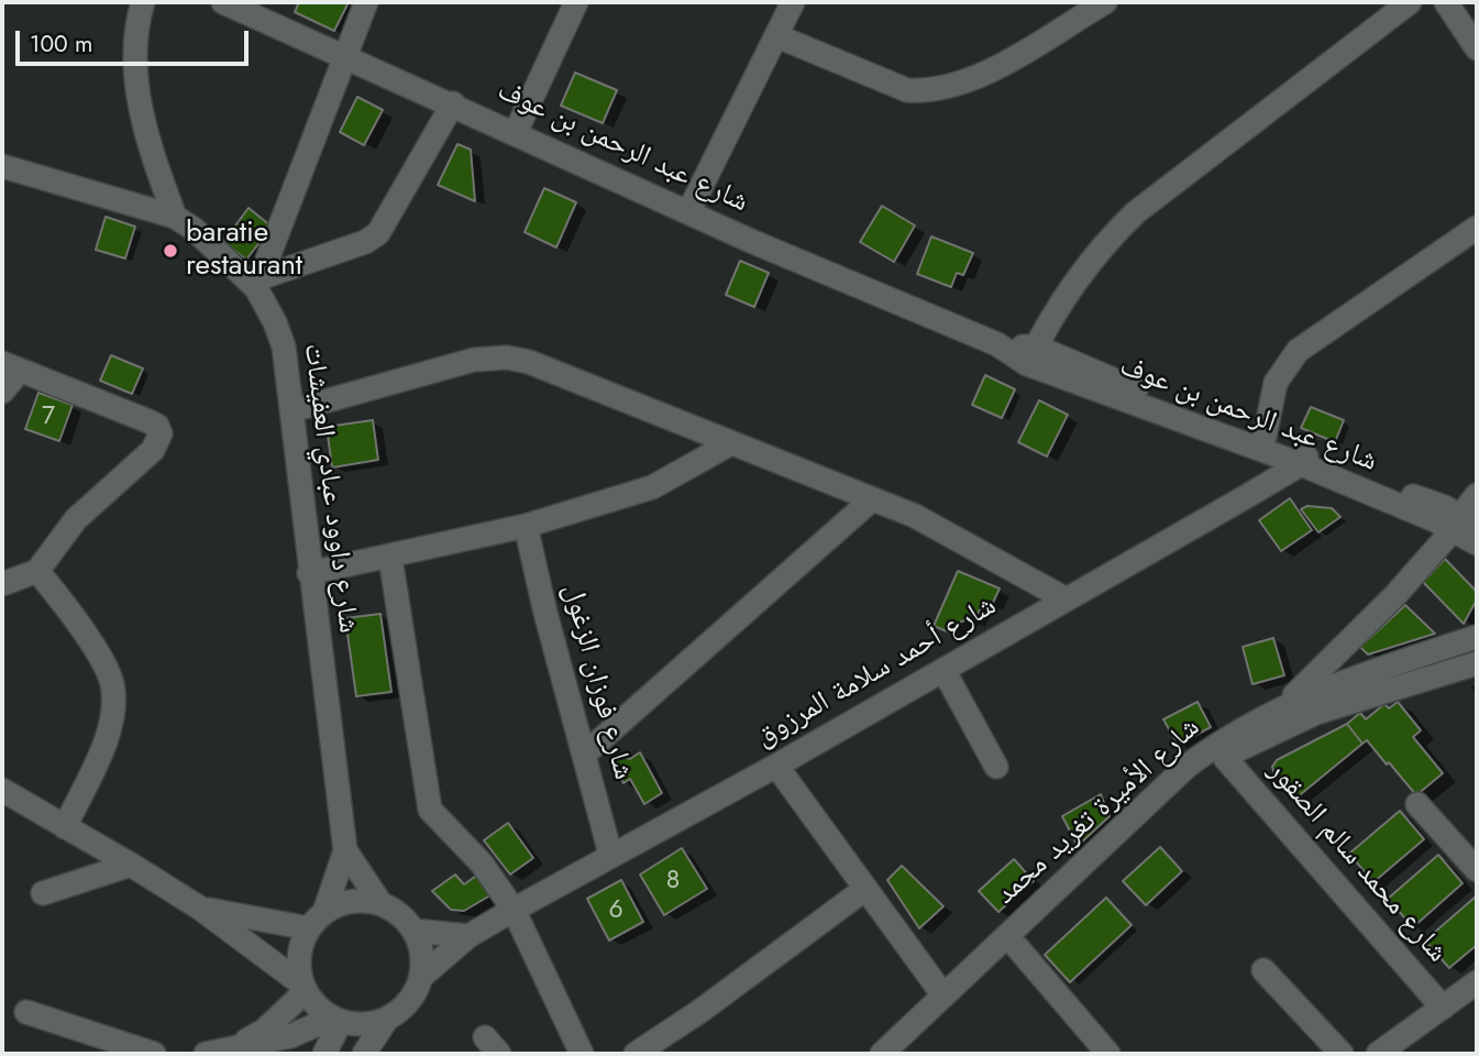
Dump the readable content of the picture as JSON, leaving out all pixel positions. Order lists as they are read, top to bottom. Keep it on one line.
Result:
{"streets":{"street":["شارع عبد الرحمن بن عوف","شارع داوود عبادي العفيشات","شارع أحمد سلامة المرزوق","شارع فوزان الزغول","شارع الأميرة تغريد محمد","شارع محمد سالم الصقور"]},"crossings":[["شارع عبد الرحمن بن عوف","شارع أحمد سلامة المرزوق"],["شارع داوود عبادي العفيشات","شارع أحمد سلامة المرزوق"],["شارع أحمد سلامة المرزوق","شارع فوزان الزغول"],["شارع الأميرة تغريد محمد","شارع محمد سالم الصقور"]],"places":["baratie restaurant"],"house_numbers":["7","8","6"],"scale_bar":"100 m"}
